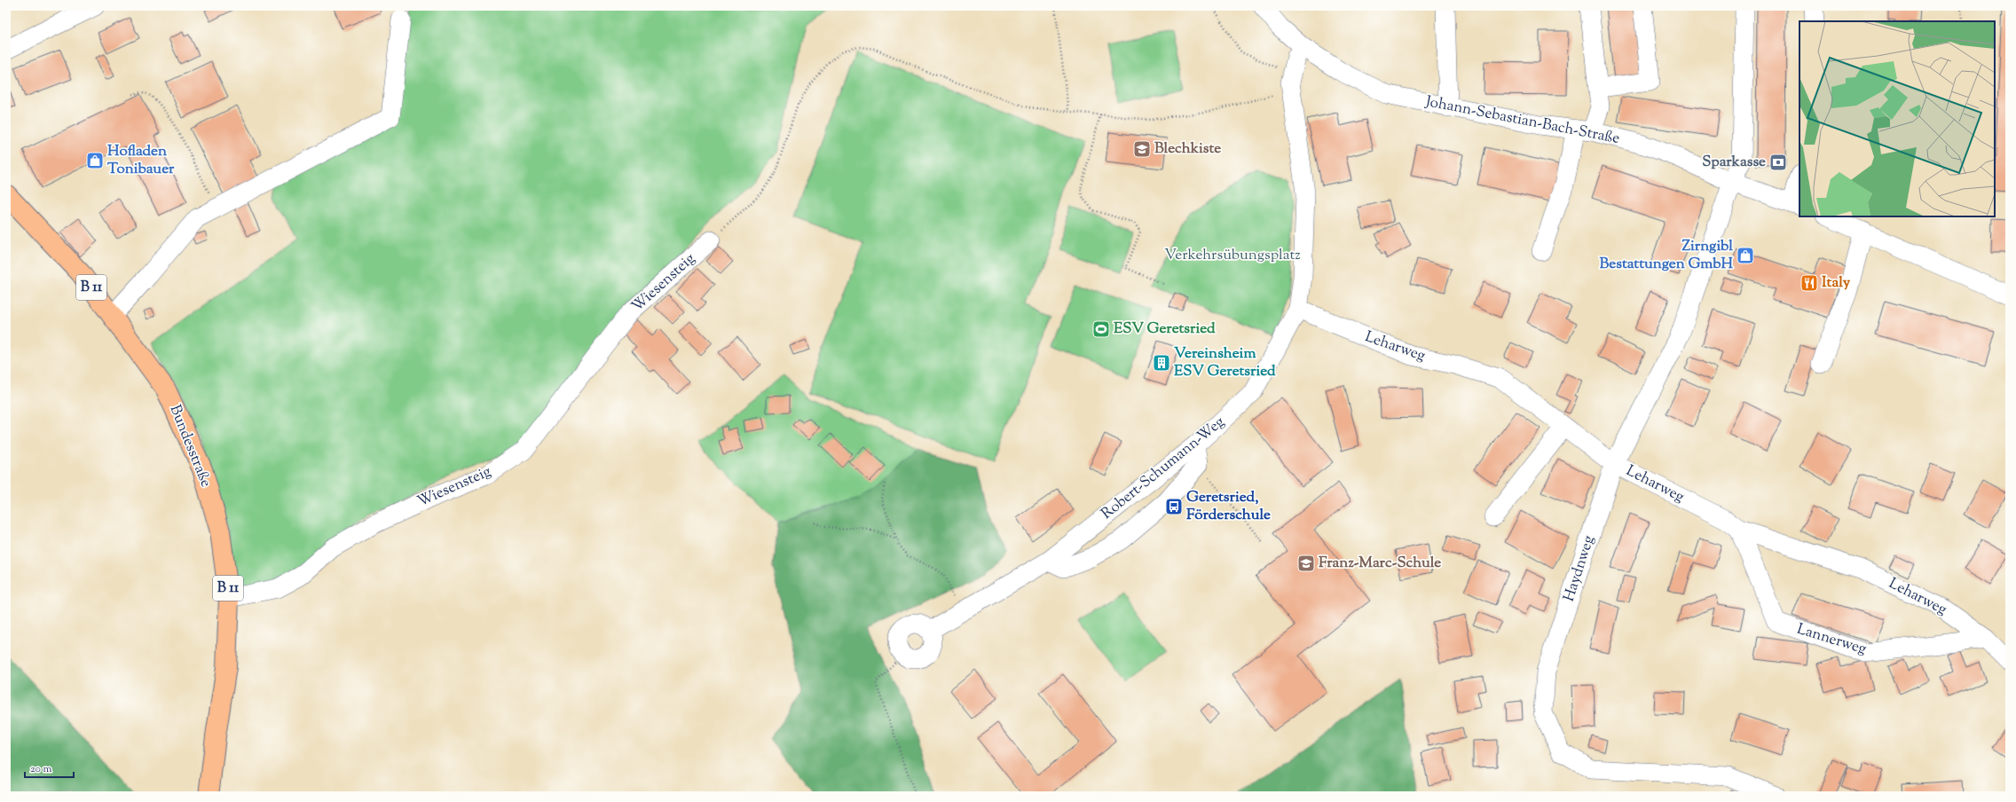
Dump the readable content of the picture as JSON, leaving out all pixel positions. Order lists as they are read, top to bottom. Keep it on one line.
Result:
{"streets":{"main road":["B 11","Bundesstraße"],"street":["Johann-Sebastian-Bach-Straße","Wiesensteig","Leharweg","Robert-Schumann-Weg","Haydnweg","Lannerweg"]},"crossings":[["Johann-Sebastian-Bach-Straße","Robert-Schumann-Weg"],["Johann-Sebastian-Bach-Straße","Haydnweg"],["Wiesensteig","Bundesstraße"],["Leharweg","Robert-Schumann-Weg"],["Leharweg","Haydnweg"],["Leharweg","Lannerweg"]],"parks":["Verkehrsübungsplatz"],"places":{"school or university":["Blechkiste","Franz-Marc-Schule"],"shop":["Hofladen Tonibauer","Zirngibl Bestattungen GmbH"],"bank":["Sparkasse"],"restaurant":["Italy"],"sports":["ESV Geretsried"],"building":["Vereinsheim ESV Geretsried"],"bus stop":["Geretsried, Förderschule"]},"scale_bar":"20 m"}
